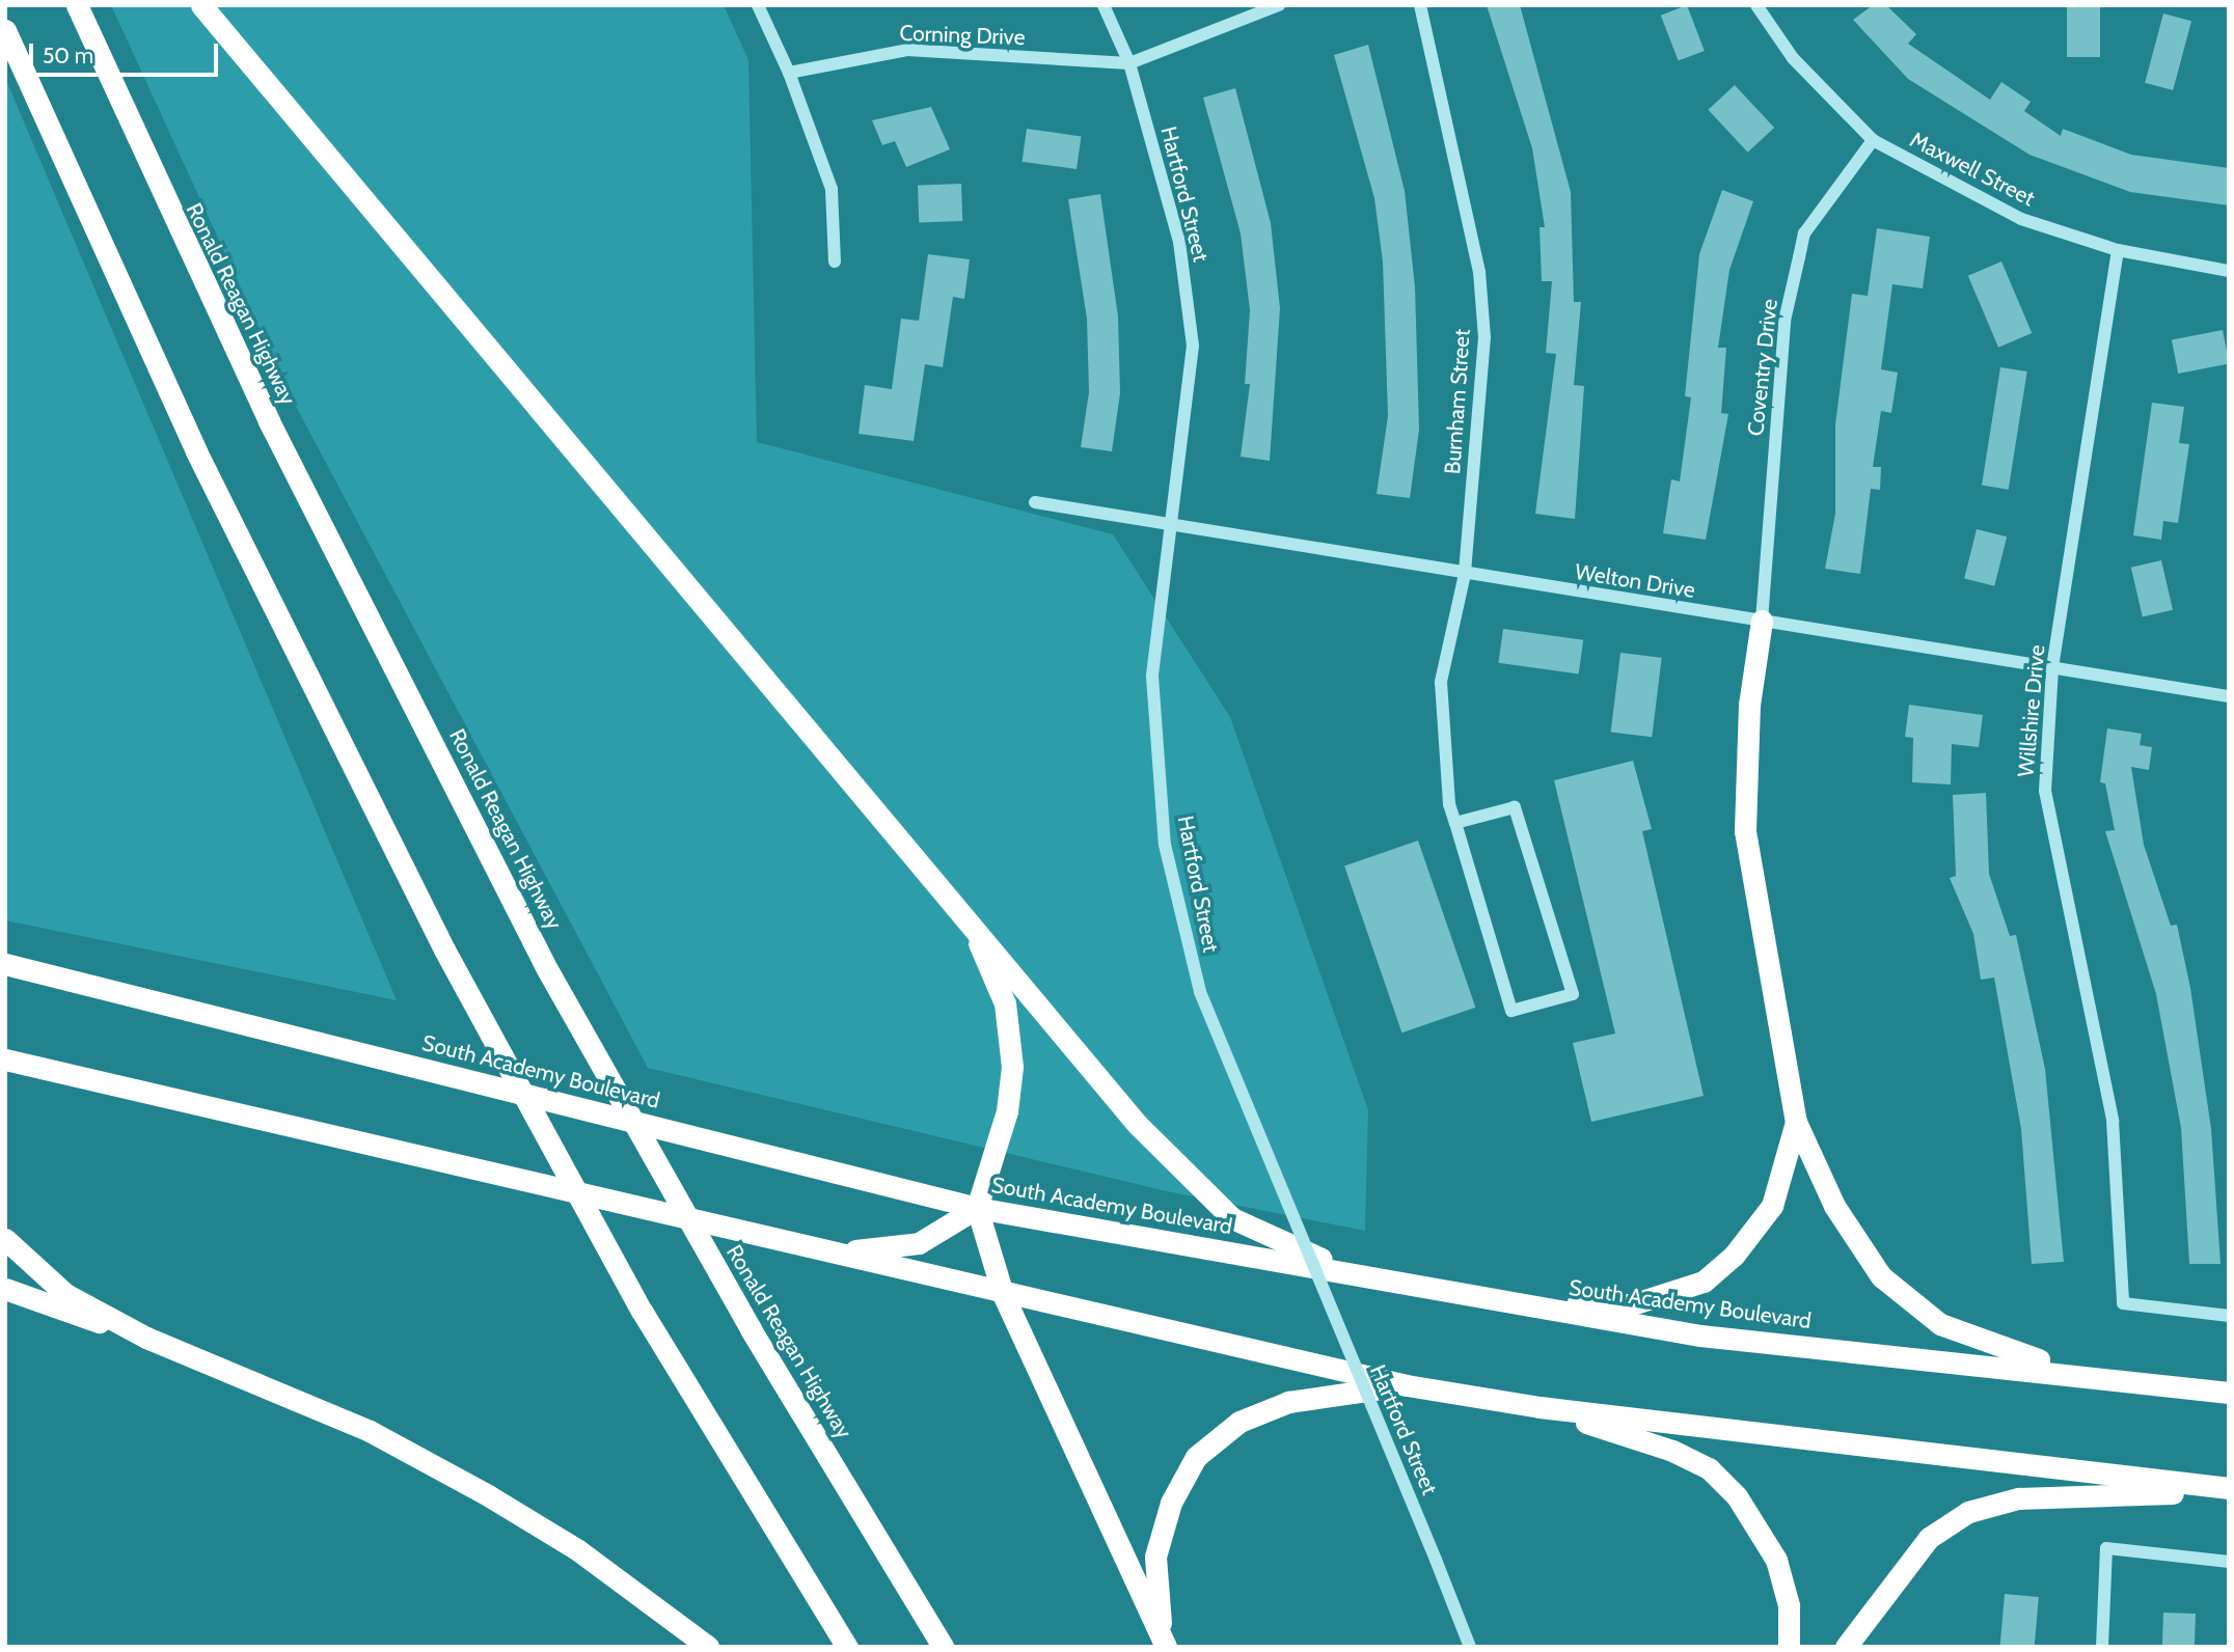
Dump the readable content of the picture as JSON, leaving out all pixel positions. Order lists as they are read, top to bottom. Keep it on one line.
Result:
{"streets":{"highway":["Ronald Reagan Highway","South Academy Boulevard"],"street":["Corning Drive","Maxwell Street","Hartford Street","Coventry Drive","Burnham Street","Welton Drive","Willshire Drive"]},"crossings":[["Corning Drive","Hartford Street"],["Maxwell Street","Coventry Drive"],["Maxwell Street","Willshire Drive"],["Hartford Street","Welton Drive"],["Coventry Drive","Welton Drive"],["Burnham Street","Welton Drive"],["Welton Drive","Willshire Drive"]],"scale_bar":"50 m"}
